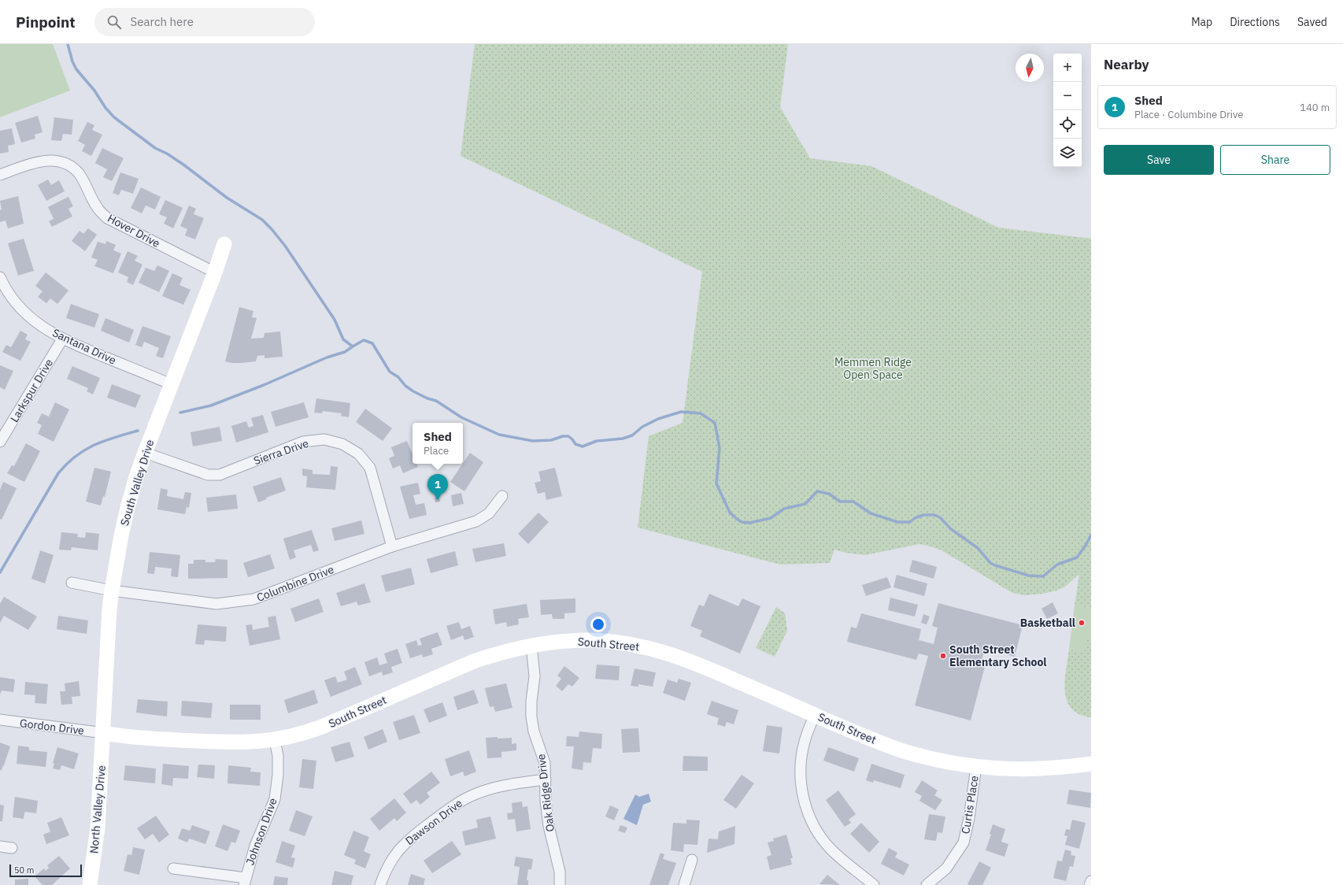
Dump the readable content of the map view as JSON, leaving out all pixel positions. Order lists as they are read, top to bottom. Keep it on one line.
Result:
{"streets":{"street":["Hover Drive","Santana Drive","Larkspur Drive","Sierra Drive","South Valley Drive","Columbine Drive","South Street","Gordon Drive","Oak Ridge Drive","Curtis Place","North Valley Drive","Dawson Drive","Johnson Drive"]},"crossings":[["Hover Drive","South Valley Drive"],["Santana Drive","Larkspur Drive"],["Santana Drive","South Valley Drive"],["Sierra Drive","South Valley Drive"],["Sierra Drive","Columbine Drive"],["South Valley Drive","Columbine Drive"],["South Valley Drive","South Street"],["South Valley Drive","Gordon Drive"],["South Valley Drive","North Valley Drive"],["South Street","Gordon Drive"],["South Street","Oak Ridge Drive"],["South Street","Curtis Place"],["South Street","North Valley Drive"],["South Street","Johnson Drive"],["Gordon Drive","North Valley Drive"],["Oak Ridge Drive","Dawson Drive"]],"parks":["Memmen Ridge Open Space"],"places":["Basketball","South Street Elementary School"],"scale_bar":"50 m","north":"bottom","page":{"header":"Pinpoint","search":"Search here","nav":["Map","Directions","Saved"],"heading":"Nearby","map_buttons":["+","−"],"list":[{"mark":"1","name":"Shed","note":"Place · Columbine Drive","value":"140 m"}],"buttons":["Save","Share"],"popup":["Shed","Place"],"pins":"1","scale":"50 m"}}
